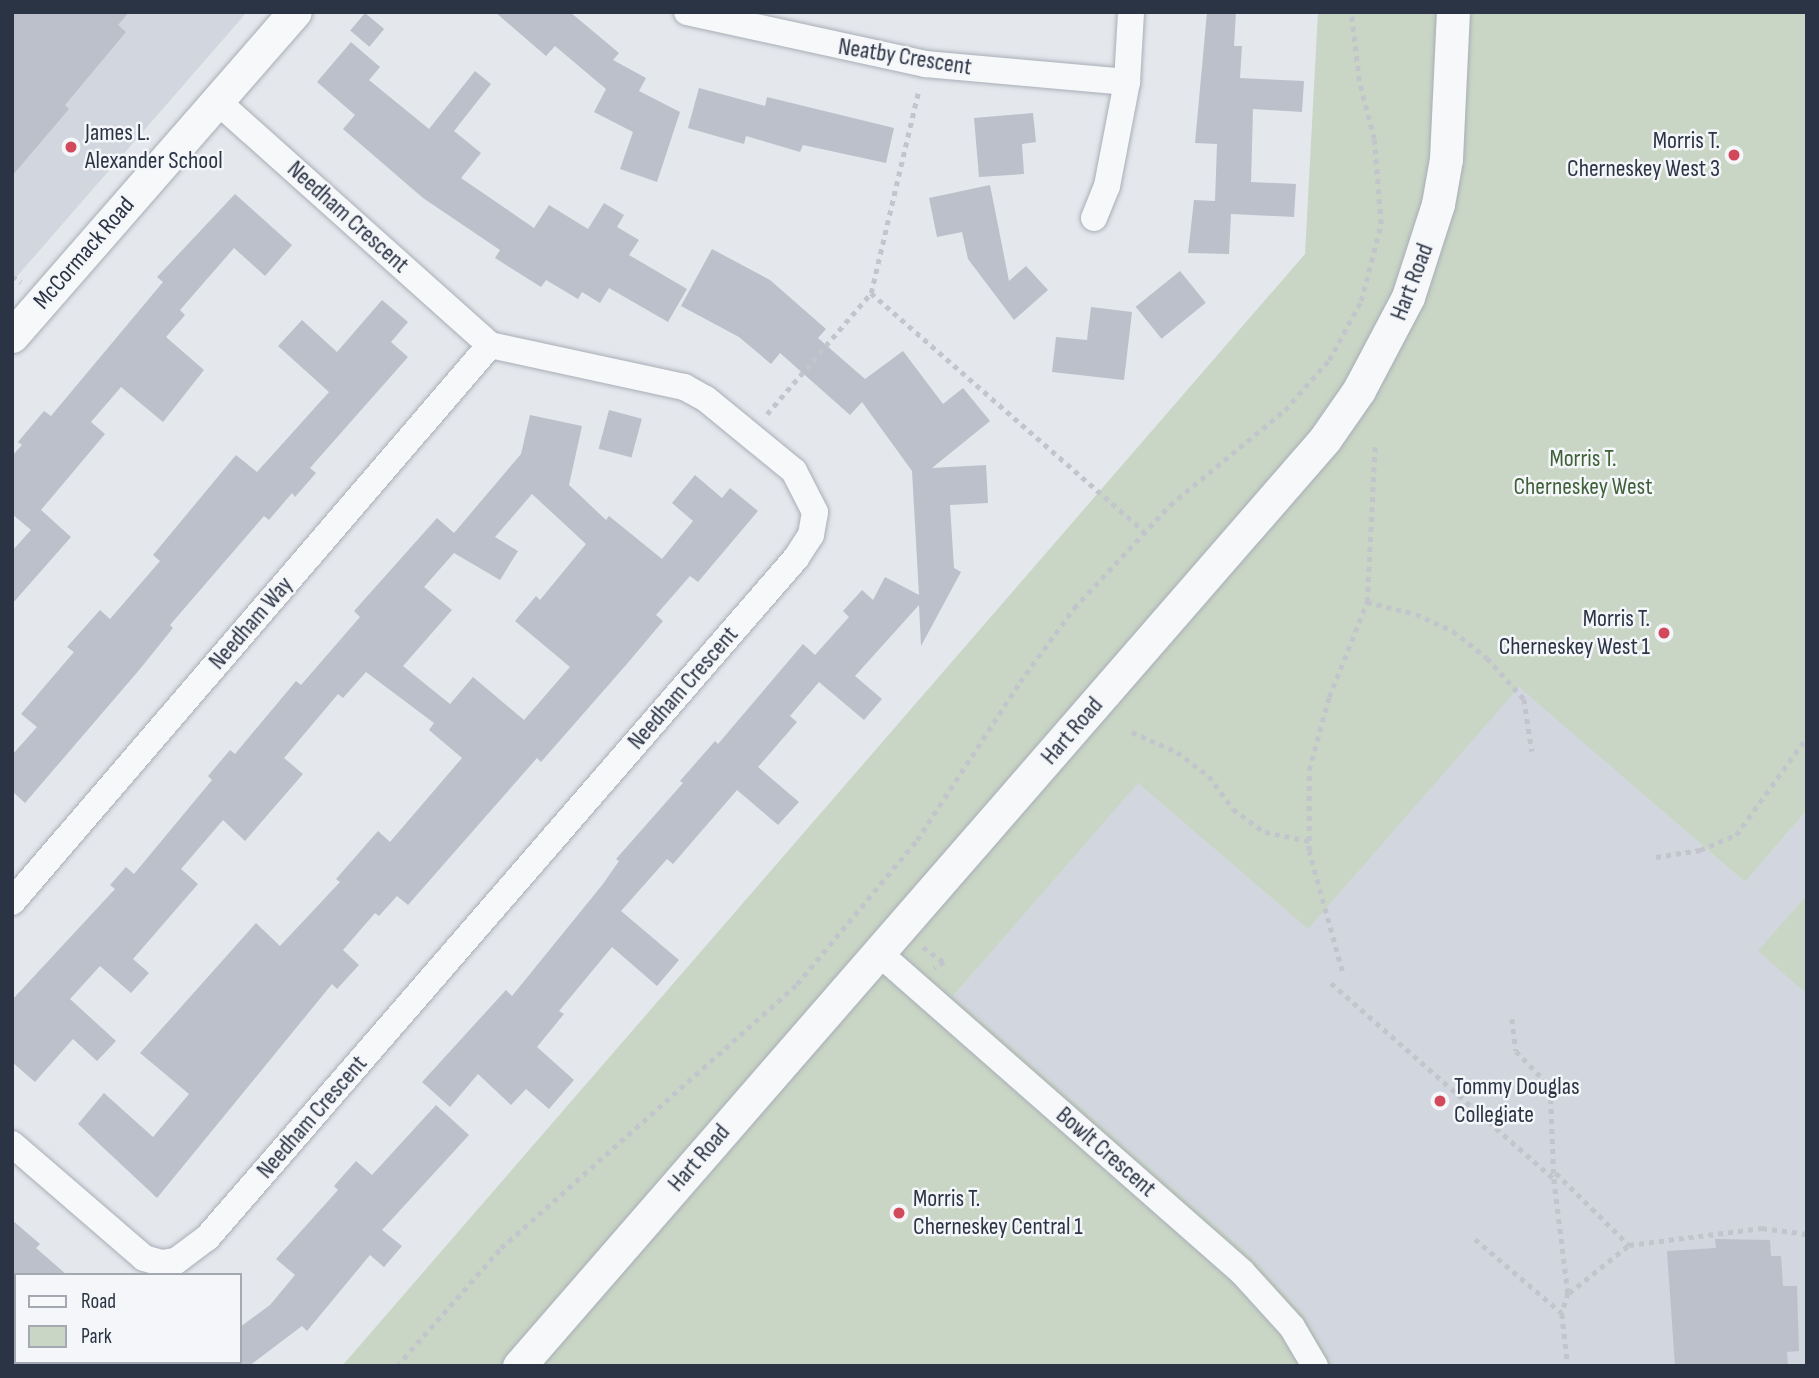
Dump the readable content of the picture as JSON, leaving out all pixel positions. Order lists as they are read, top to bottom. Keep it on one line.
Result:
{"streets":{"street":["Neatby Crescent","Needham Crescent","McCormack Road","Hart Road","Needham Way","Bowlt Crescent"]},"crossings":[["Needham Crescent","McCormack Road"],["Needham Crescent","Needham Way"],["Hart Road","Bowlt Crescent"]],"parks":["Morris T. Cherneskey West"],"places":["James L. Alexander School","Morris T. Cherneskey West 3","Morris T. Cherneskey West 1","Tommy Douglas Collegiate","Morris T. Cherneskey Central 1"],"legend":["Road","Park"]}
